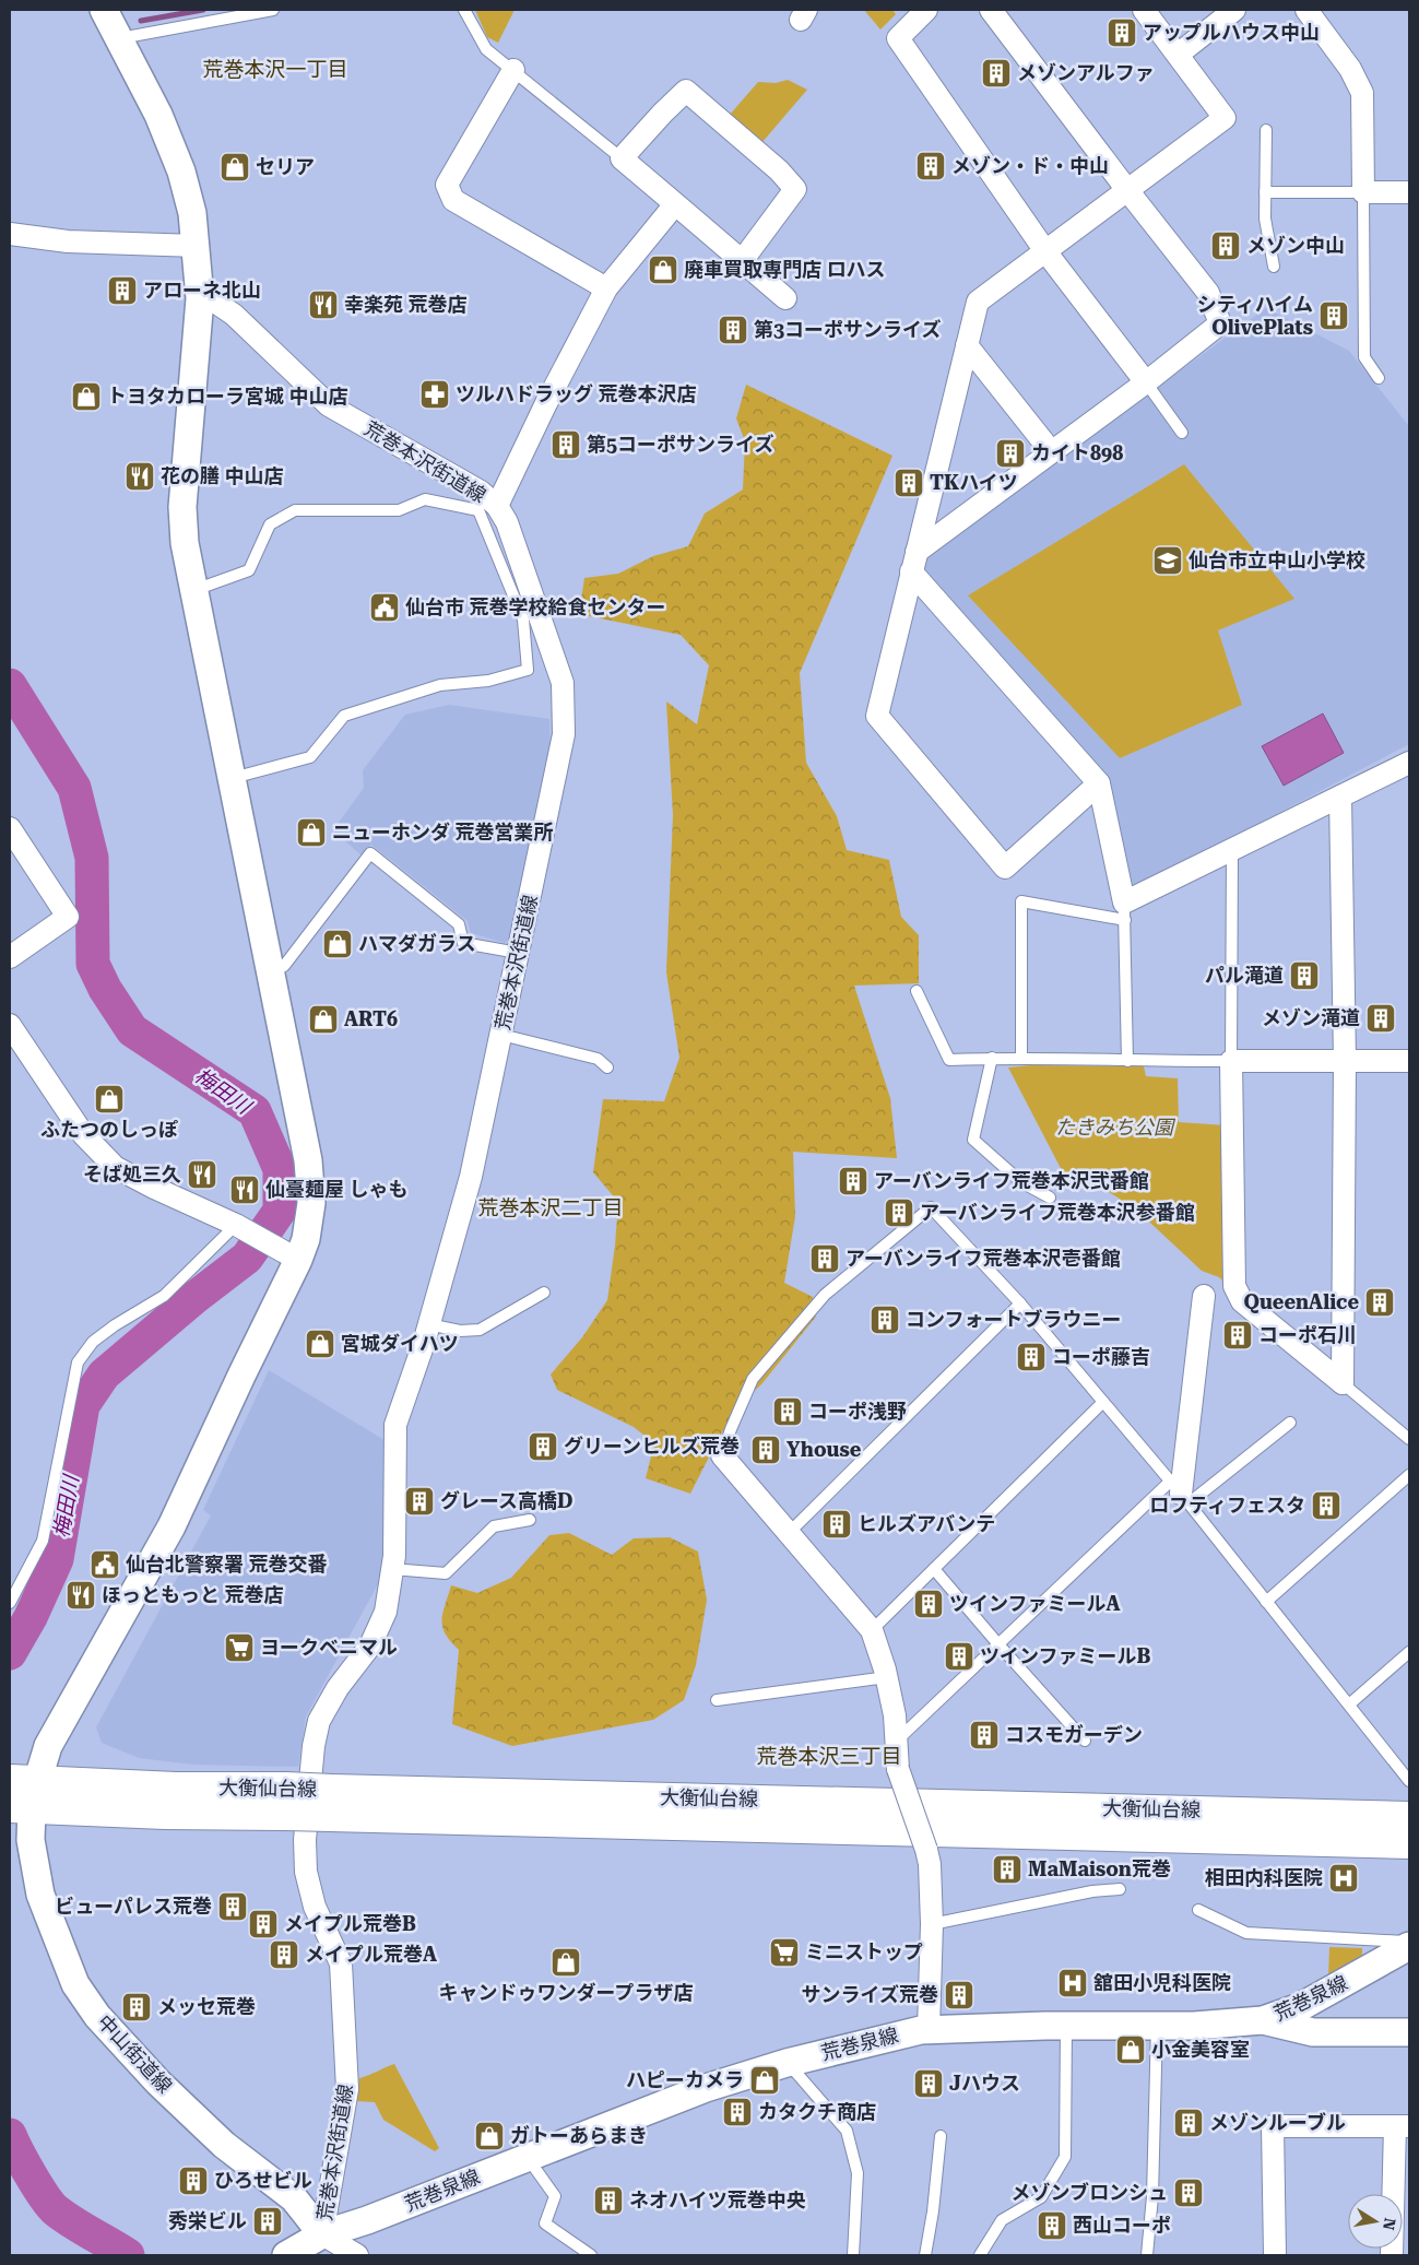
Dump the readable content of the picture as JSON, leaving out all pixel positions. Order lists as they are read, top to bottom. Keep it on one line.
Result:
{"streets":{"main road":["大衡仙台線"],"street":["荒巻本沢街道線","荒巻泉線","中山街道線"]},"crossings":[["荒巻本沢街道線","荒巻泉線"],["荒巻本沢街道線","中山街道線"],["大衡仙台線","中山街道線"],["荒巻泉線","中山街道線"]],"districts":["荒巻本沢一丁目","荒巻本沢二丁目","荒巻本沢三丁目"],"water":["梅田川"],"parks":["たきみち公園"],"places":{"building":["アップルハウス中山","メゾンアルファ","メゾン・ド・中山","メゾン中山","アローネ北山","シティハイム OlivePlats","第3コーポサンライズ","第5コーポサンライズ","カイト898","TKハイツ","パル滝道","メゾン滝道","アーバンライフ荒巻本沢弐番館","アーバンライフ荒巻本沢参番館","アーバンライフ荒巻本沢壱番館","QueenAlice","コンフォートブラウニー","コーポ石川","コーポ藤吉","コーポ浅野","グリーンヒルズ荒巻","Yhouse","グレース高橋D","ロフティフェスタ","ヒルズアバンテ","ツインファミールA","ツインファミールB","コスモガーデン","MaMaison荒巻","ビューパレス荒巻","メイプル荒巻B","メイプル荒巻A","サンライズ荒巻","メッセ荒巻","Jハウス","カタクチ商店","メゾンルーブル","ひろせビル","メゾンブロンシュ","ネオハイツ荒巻中央","秀栄ビル","西山コーポ"],"shop":["セリア","廃車買取専門店 ロハス","トヨタカローラ宮城 中山店","ニューホンダ 荒巻営業所","ハマダガラス","ART6","ふたつのしっぽ","宮城ダイハツ","キャンドゥワンダープラザ店","小金美容室","ハピーカメラ","ガトーあらまき"],"restaurant":["幸楽苑 荒巻店","花の膳 中山店","そば処三久","仙臺麺屋 しゃも","ほっともっと 荒巻店"],"pharmacy":["ツルハドラッグ 荒巻本沢店"],"school or university":["仙台市立中山小学校"],"public building":["仙台市 荒巻学校給食センター","仙台北警察署 荒巻交番"],"supermarket":["ヨークベニマル","ミニストップ"],"hospital":["相田内科医院","舘田小児科医院"]},"north":"right"}
